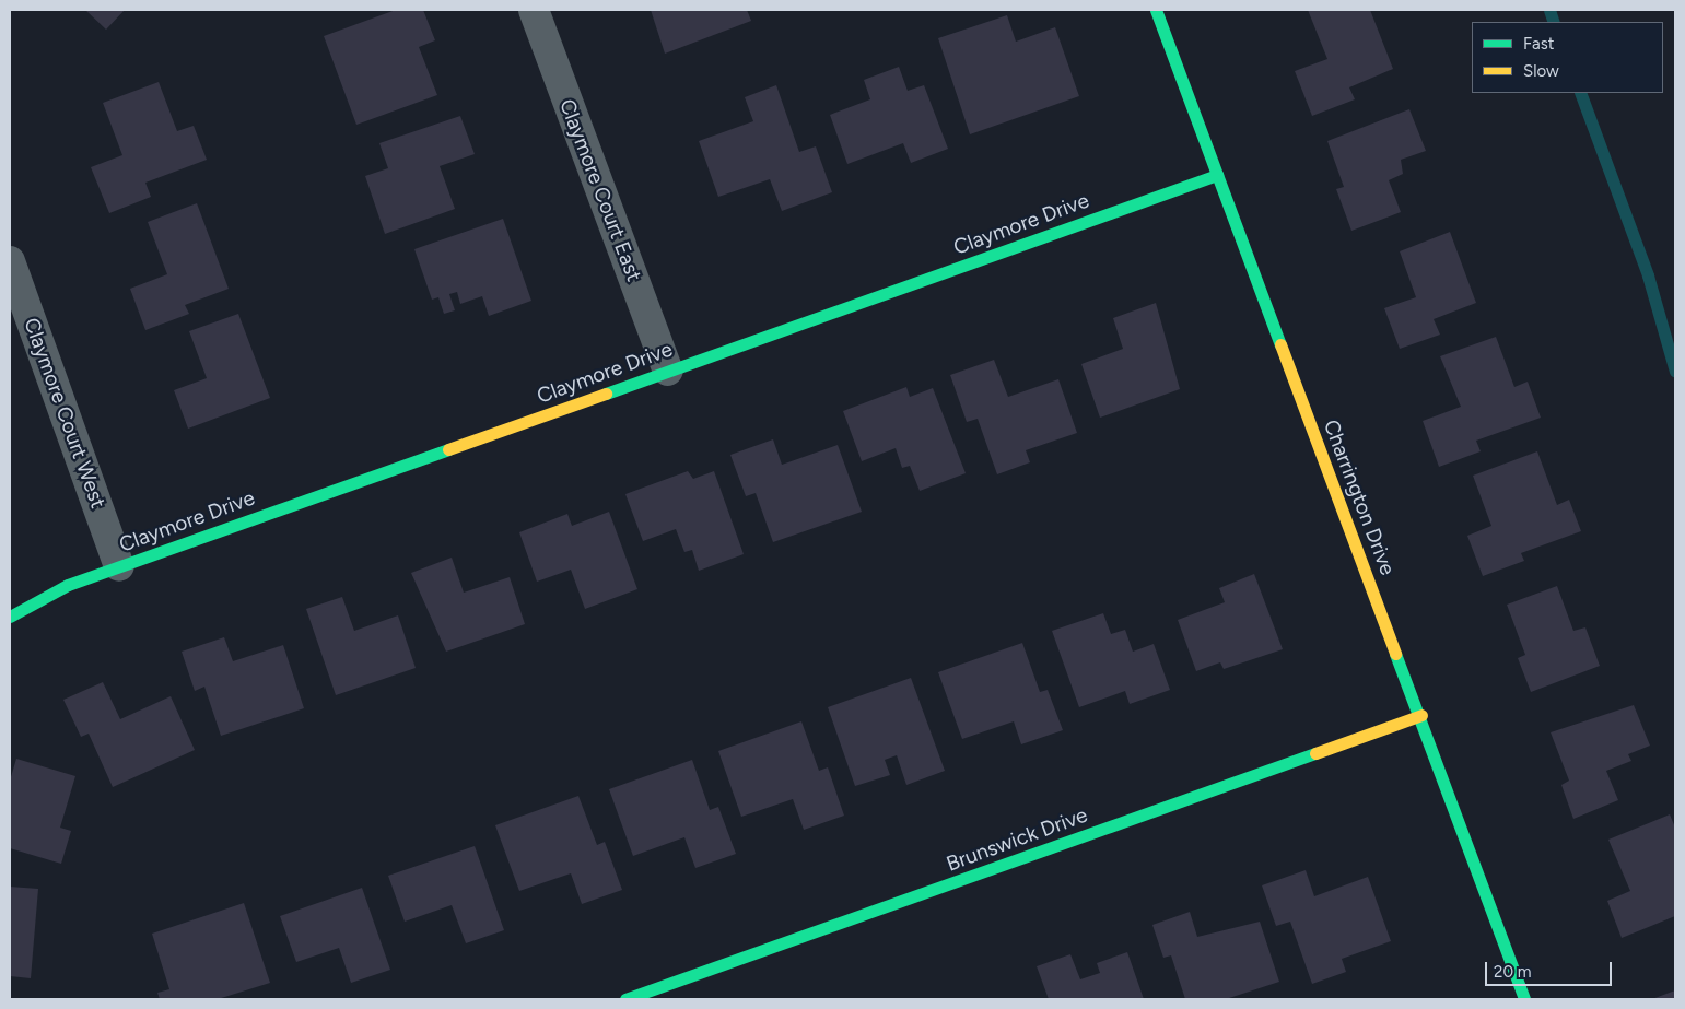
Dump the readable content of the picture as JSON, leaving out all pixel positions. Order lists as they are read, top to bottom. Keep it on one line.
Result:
{"streets":{"street":["Claymore Court East","Claymore Drive","Claymore Court West","Charrington Drive","Brunswick Drive"]},"crossings":[["Claymore Court East","Claymore Drive"],["Claymore Drive","Claymore Court West"],["Claymore Drive","Charrington Drive"],["Charrington Drive","Brunswick Drive"]],"legend":["Fast","Slow"],"scale_bar":"20 m"}
